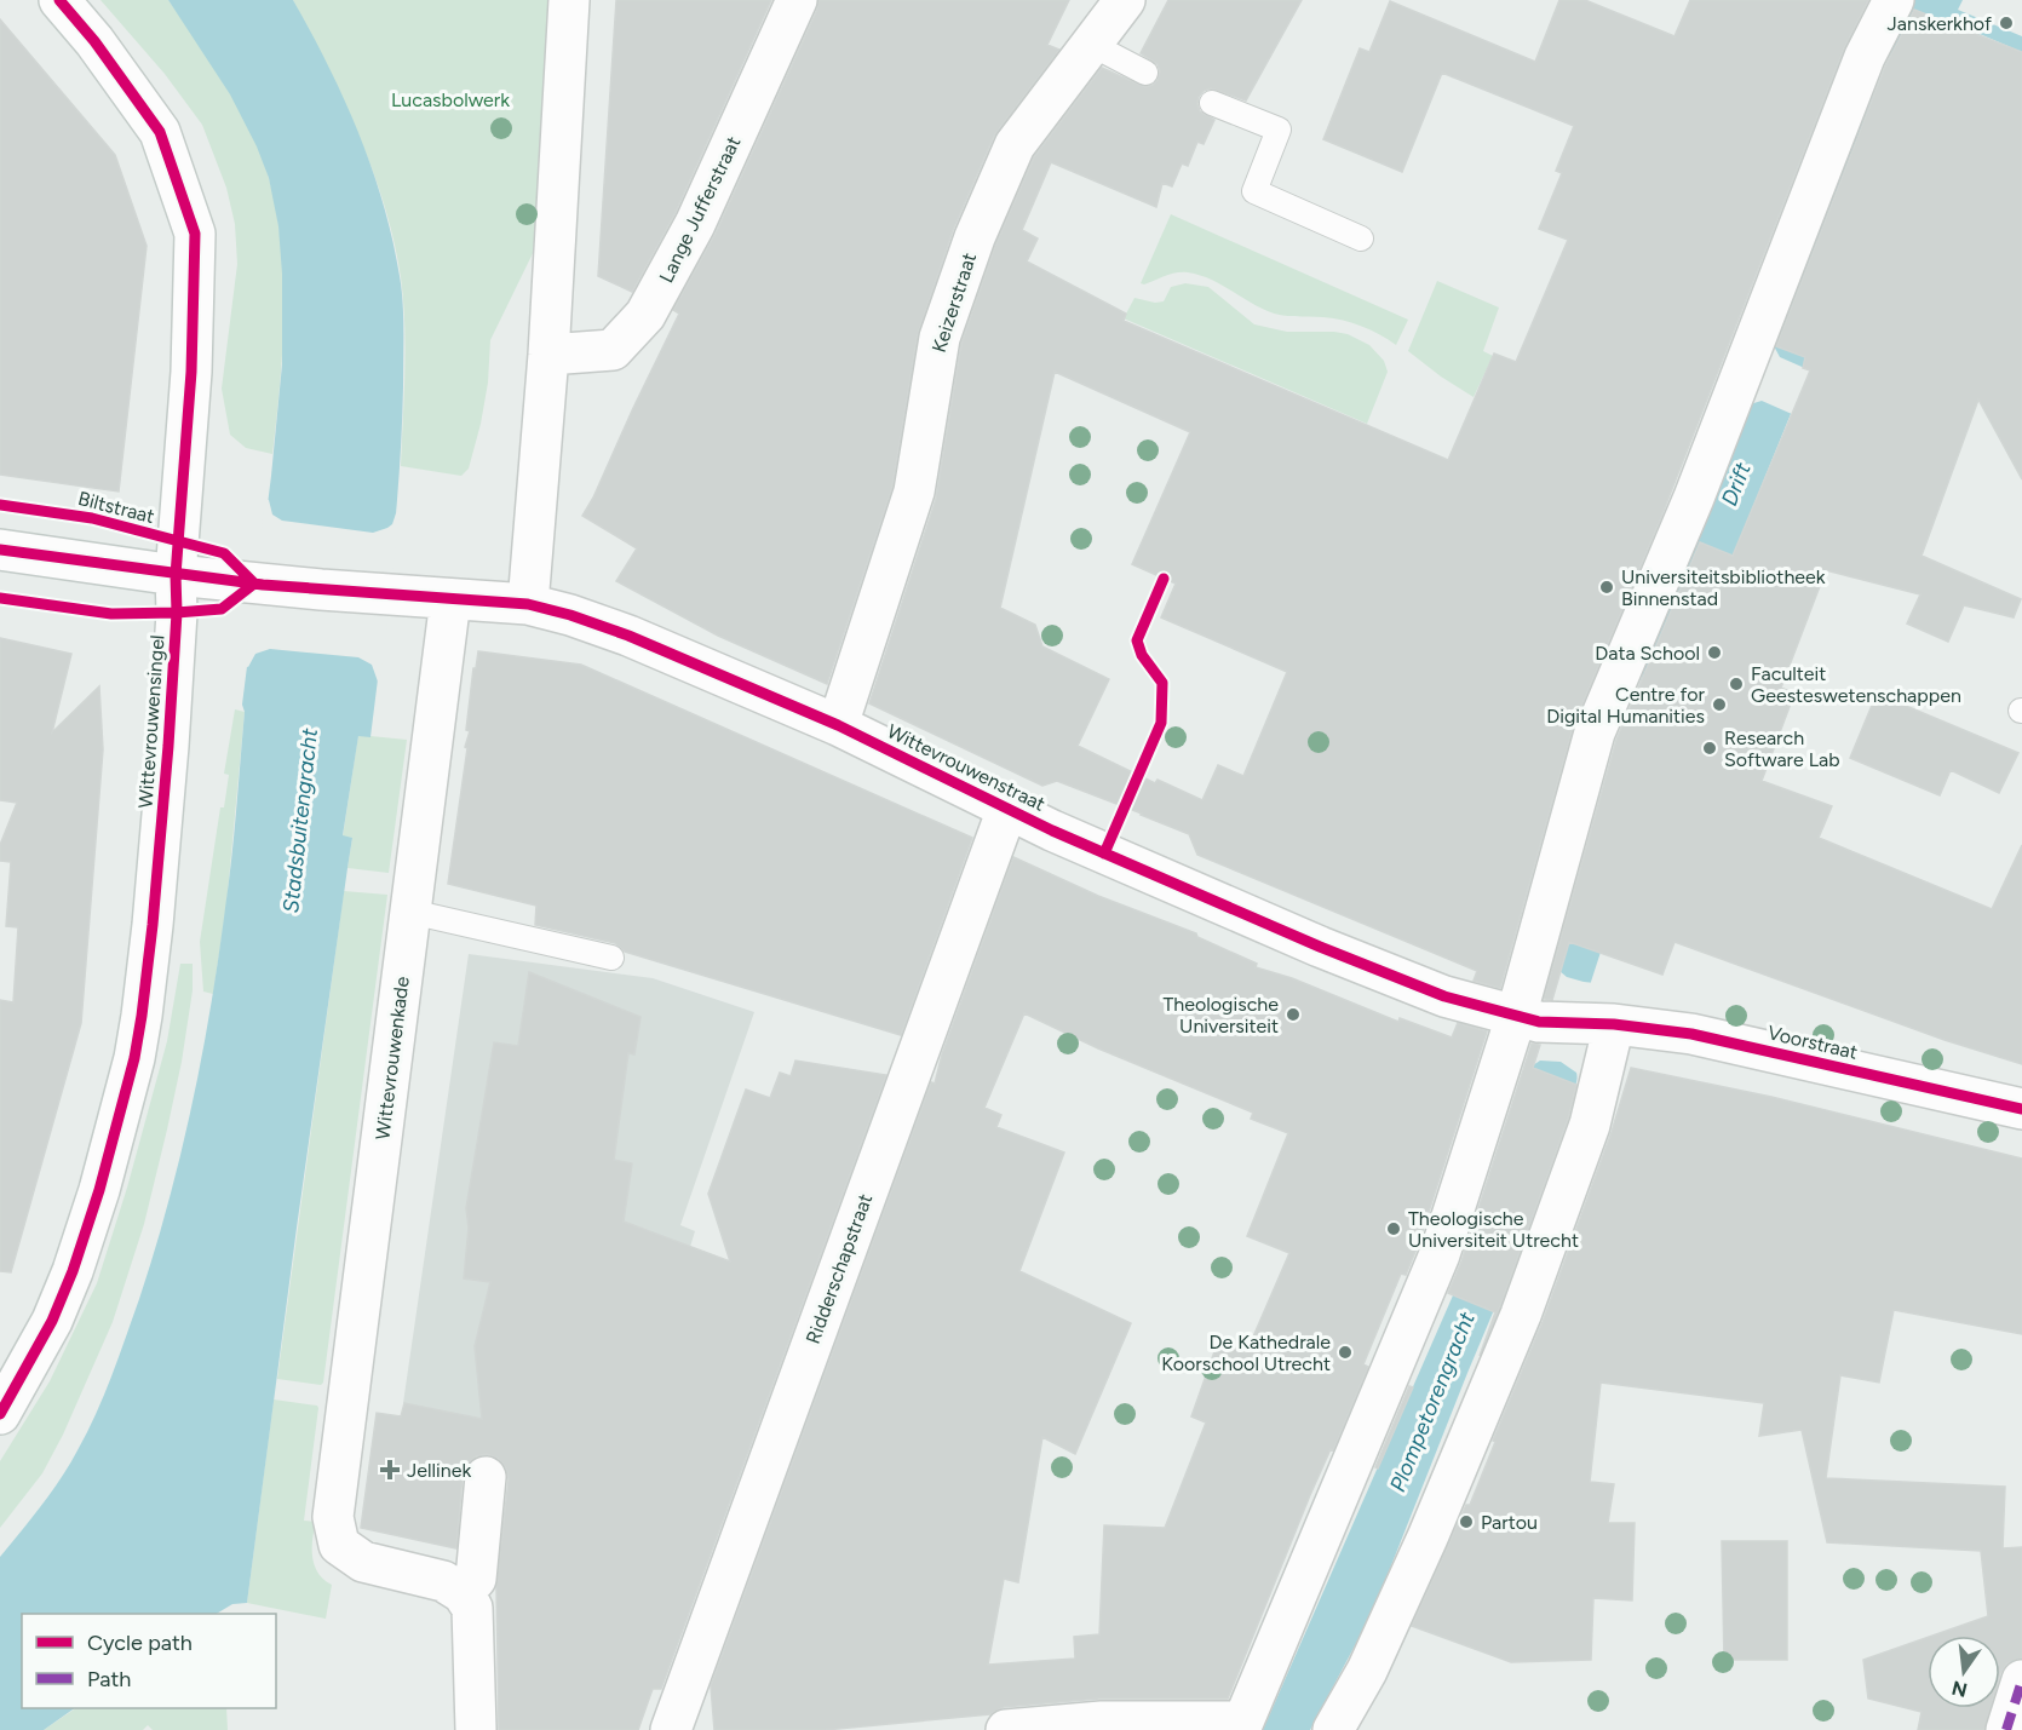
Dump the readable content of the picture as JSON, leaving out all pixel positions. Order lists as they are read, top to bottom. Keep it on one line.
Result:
{"streets":{"street":["Lange Jufferstraat","Keizerstraat","Wittevrouwensingel","Wittevrouwenstraat","Voorstraat","Wittevrouwenkade","Ridderschapstraat"],"cycle path":["Biltstraat"]},"crossings":[["Keizerstraat","Wittevrouwenstraat"],["Wittevrouwensingel","Wittevrouwenstraat"],["Wittevrouwenstraat","Voorstraat"],["Wittevrouwenstraat","Wittevrouwenkade"],["Wittevrouwenstraat","Ridderschapstraat"]],"water":["Drift","Stadsbuitengracht","Plompetorengracht"],"parks":["Lucasbolwerk"],"places":{"other":["Janskerkhof","Universiteitsbibliotheek Binnenstad","Data School","Faculteit Geesteswetenschappen","Centre for Digital Humanities","Research Software Lab","Theologische Universiteit","Theologische Universiteit Utrecht","De Kathedrale Koorschool Utrecht","Partou"],"health":["Jellinek"]},"legend":["Cycle path","Path"],"north":"bottom"}
